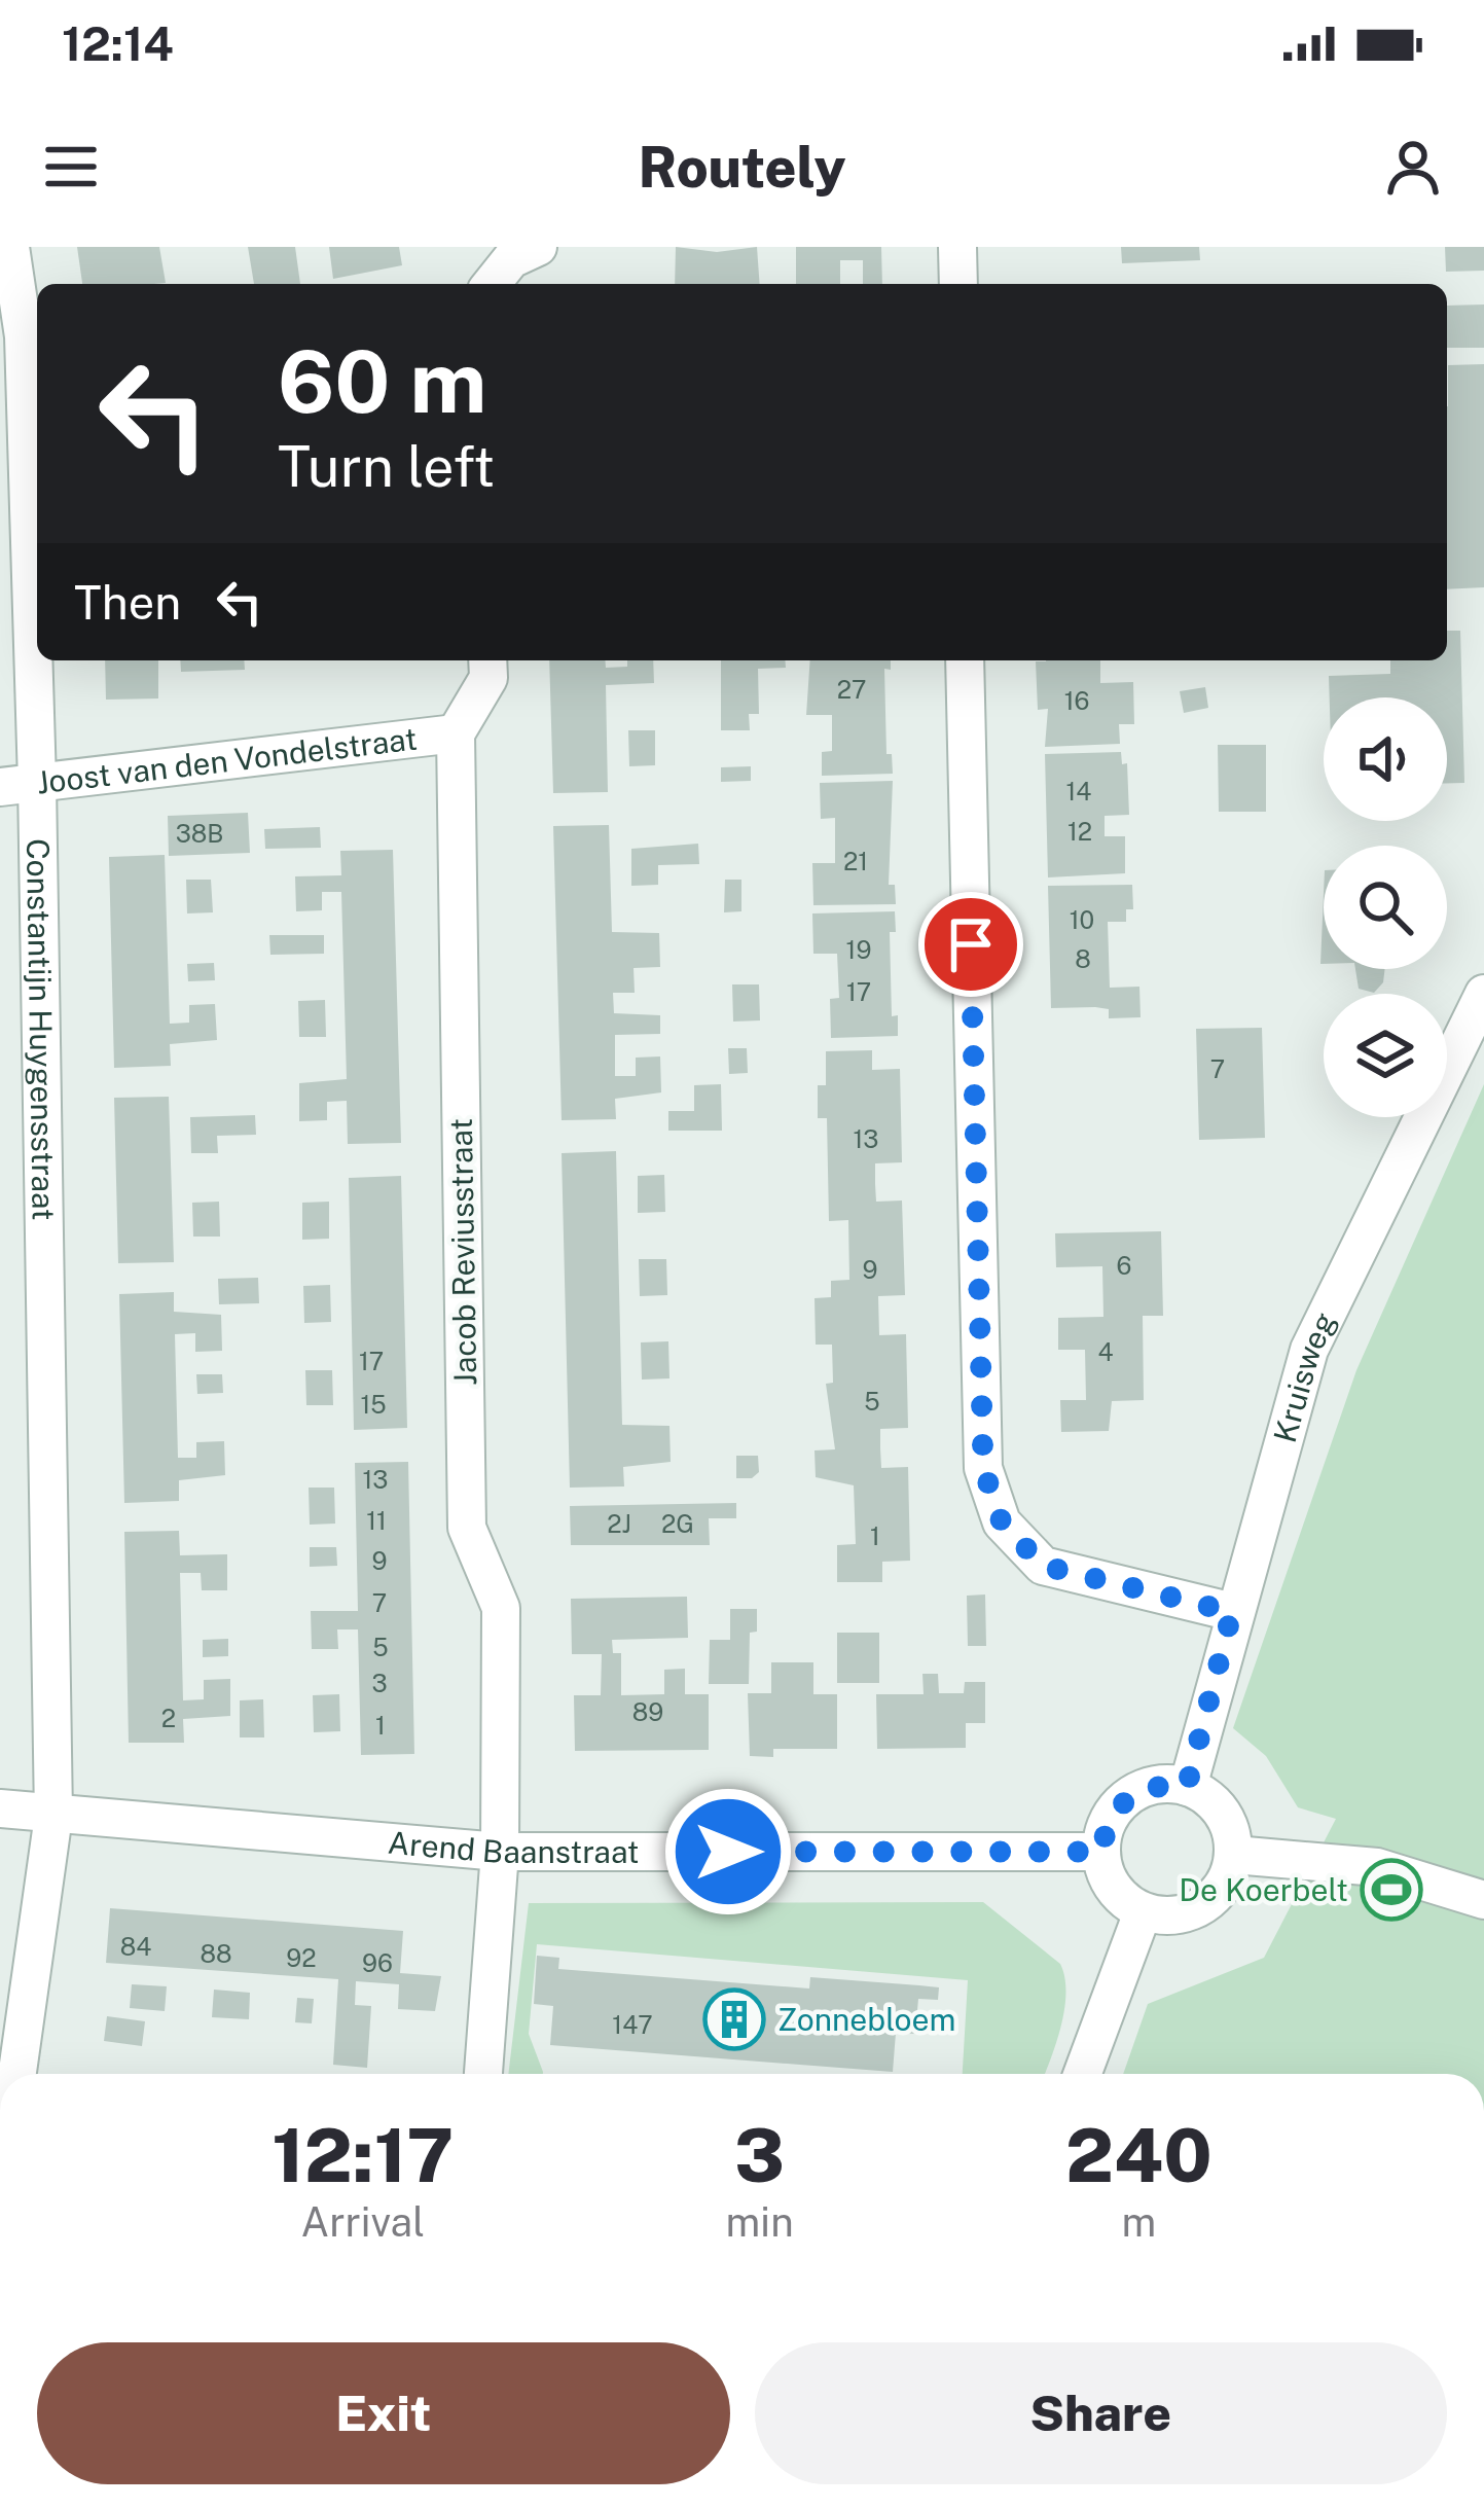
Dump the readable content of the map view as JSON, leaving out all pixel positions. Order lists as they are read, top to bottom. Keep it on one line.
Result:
{"streets":{"street":["Joost van den Vondelstraat","Constantijn Huygensstraat","Jacob Reviusstraat","Kruisweg","Arend Baanstraat"]},"crossings":[["Joost van den Vondelstraat","Constantijn Huygensstraat"],["Joost van den Vondelstraat","Jacob Reviusstraat"],["Constantijn Huygensstraat","Arend Baanstraat"],["Jacob Reviusstraat","Arend Baanstraat"],["Kruisweg","Arend Baanstraat"]],"places":{"sports":["De Koerbelt"],"building":["Zonnebloem"]},"house_numbers":["27","16","14","12","38B","21","10","19","8","17","7","13","6","9","4","17","5","15","13","11","2J","2G","1","9","7","5","3","89","2","1","84","88","92","96","147"],"page":{"status":"12:14","header":"Routely","turn":["60 m","Turn left"],"then":"Then","eta":["12:17","Arrival","3","min","240","m"],"buttons":["Exit","Share"]}}
